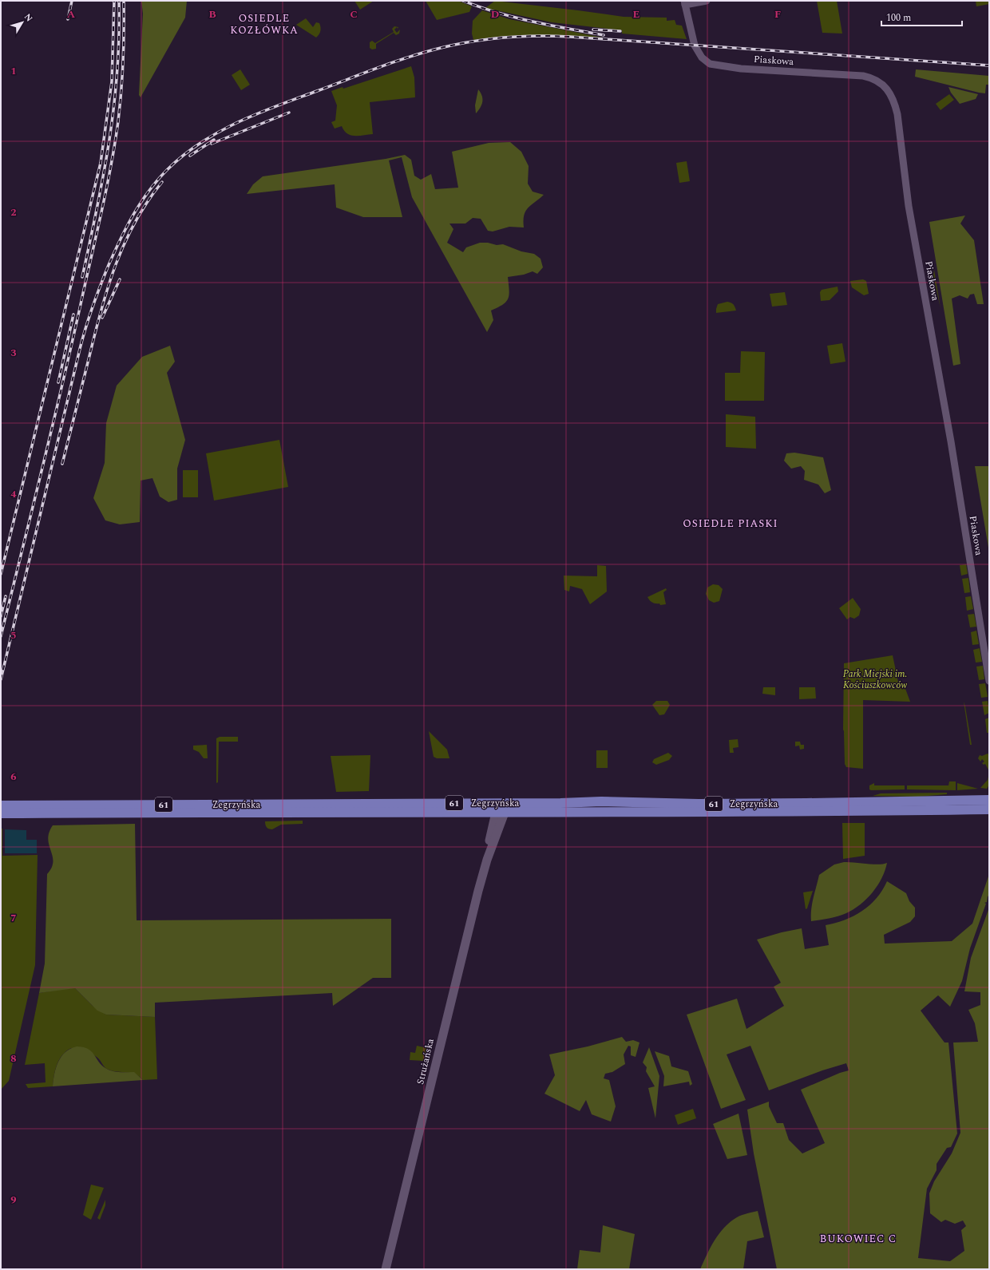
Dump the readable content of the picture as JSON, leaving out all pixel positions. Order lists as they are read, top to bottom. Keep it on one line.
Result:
{"streets":{"main road":["61","Zegrzyńska","Strużańska"],"street":["Piaskowa"]},"crossings":[["Zegrzyńska","Strużańska"]],"districts":["OSIEDLE KOZŁÓWKA","OSIEDLE PIASKI","BUKOWIEC C"],"parks":["Park Miejski im. Kościuszkowców"],"scale_bar":"100 m","north":"top right","grid":{"columns":["A","B","C","D","E","F"],"rows":["1","2","3","4","5","6","7","8","9"]}}
